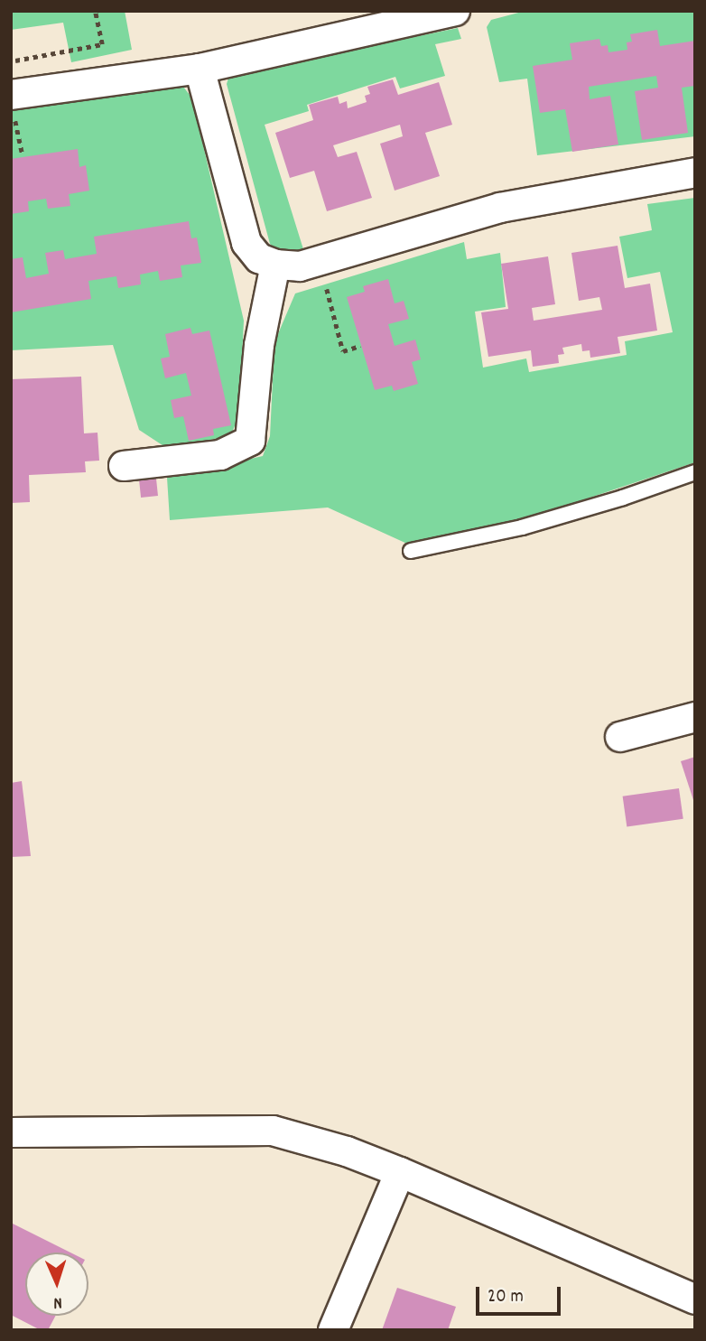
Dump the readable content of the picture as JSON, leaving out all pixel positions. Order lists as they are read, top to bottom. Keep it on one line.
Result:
{"scale_bar":"20 m","north":"bottom"}
